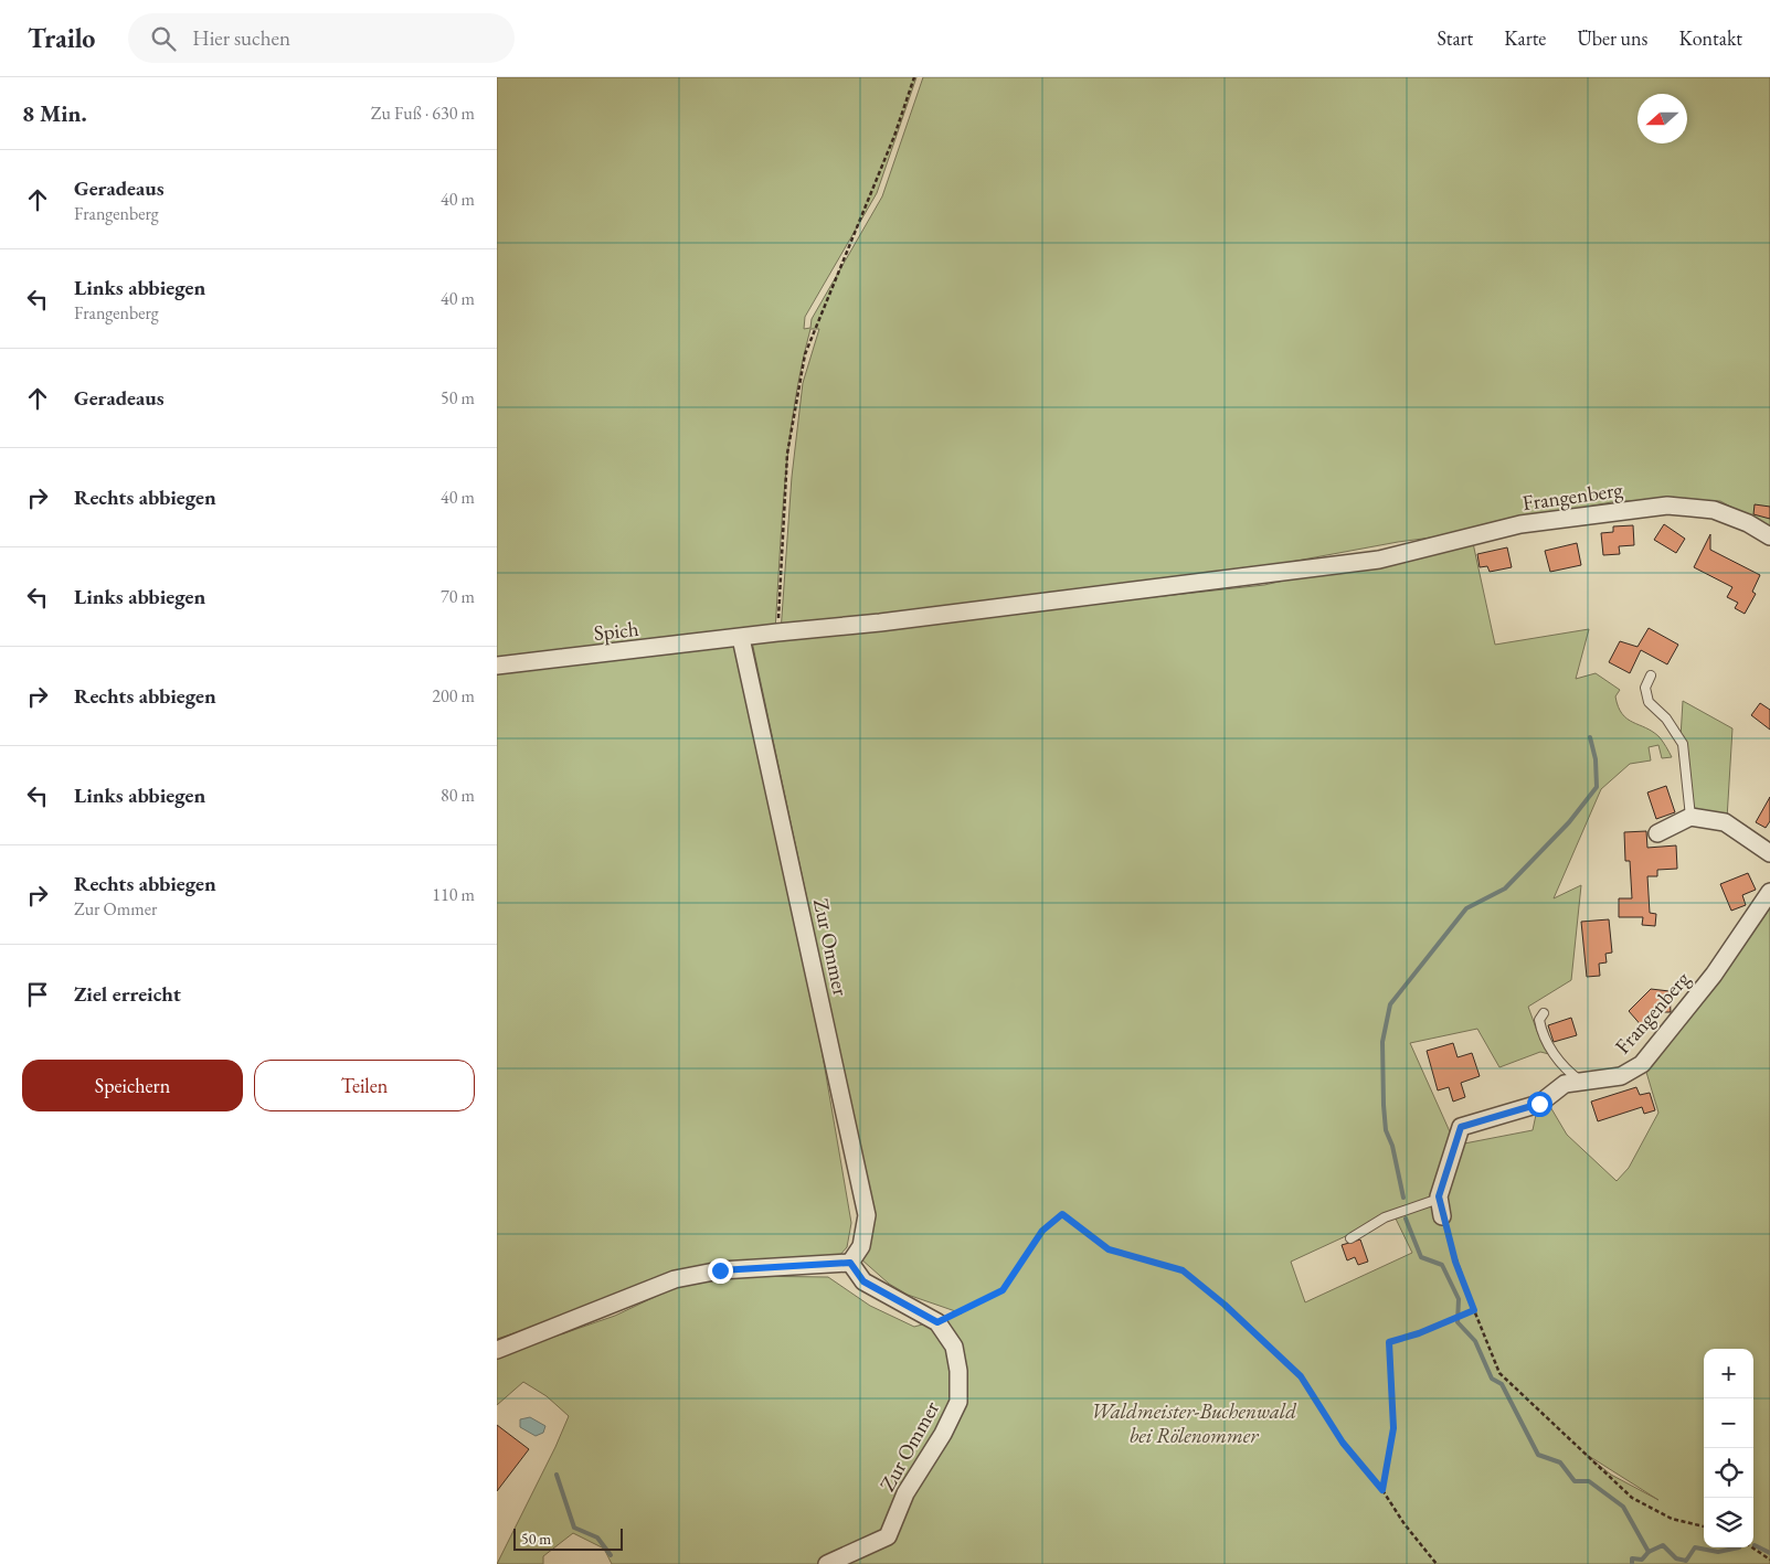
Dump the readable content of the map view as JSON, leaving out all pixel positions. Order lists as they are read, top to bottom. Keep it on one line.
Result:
{"streets":{"street":["Frangenberg","Spich","Zur Ommer"]},"crossings":[["Frangenberg","Spich"],["Spich","Zur Ommer"]],"parks":["Waldmeister-Buchenwald bei Rölenommer"],"scale_bar":"50 m","north":"left","page":{"header":"Trailo","search":"Hier suchen","nav":["Start","Karte","Über uns","Kontakt"],"heading":["8 Min.","Zu Fuß · 630 m"],"list":[["Geradeaus","Frangenberg","40 m"],["Links abbiegen","Frangenberg","40 m"],["Geradeaus","50 m"],["Rechts abbiegen","40 m"],["Links abbiegen","70 m"],["Rechts abbiegen","200 m"],["Links abbiegen","80 m"],["Rechts abbiegen","Zur Ommer","110 m"],"Ziel erreicht"],"buttons":["Speichern","Teilen"],"map_buttons":["+","−"],"scale":"50 m"}}
